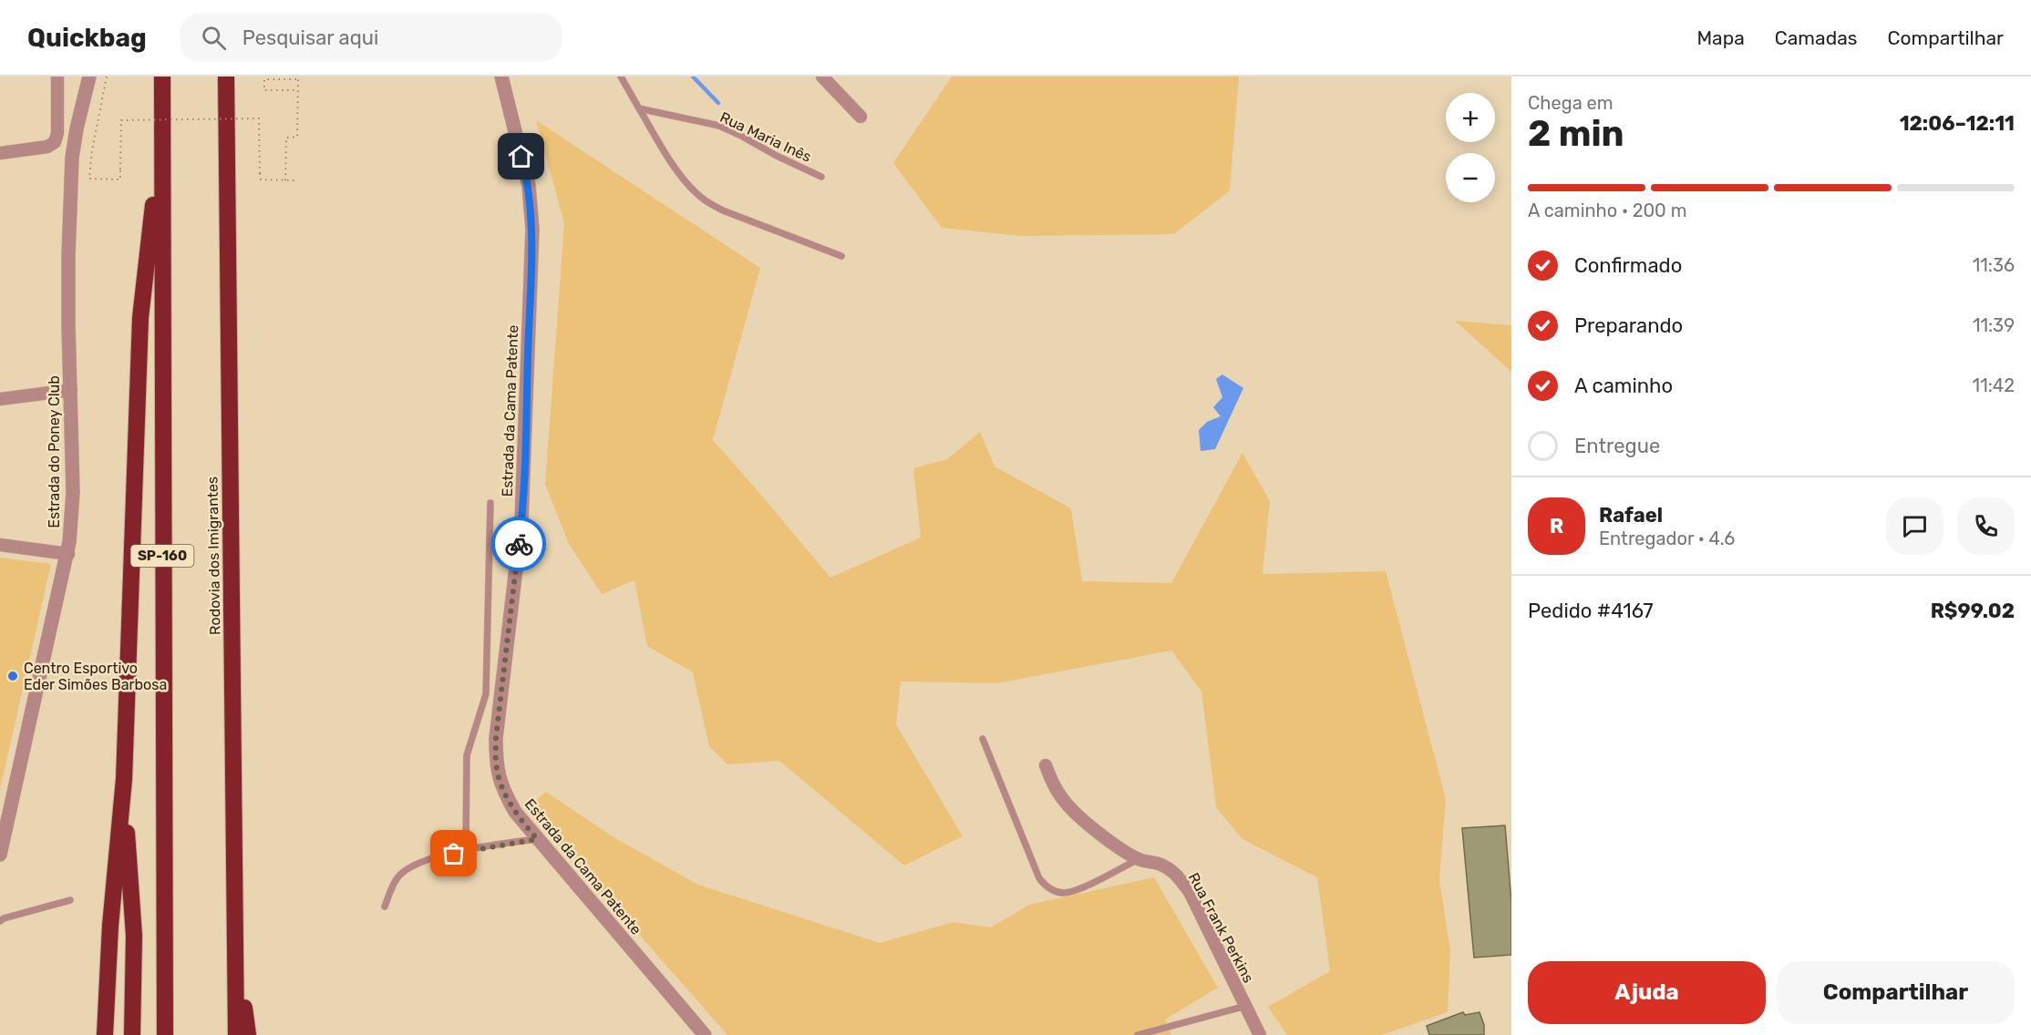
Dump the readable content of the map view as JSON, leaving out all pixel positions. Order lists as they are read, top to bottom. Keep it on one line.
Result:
{"streets":{"highway":["SP-160","Rodovia dos Imigrantes"],"street":["Estrada da Cama Patente","Estrada do Poney Club","Rua Frank Perkins"],"lane":["Rua Maria Inês"]},"places":["Centro Esportivo Eder Simões Barbosa"],"page":{"header":"Quickbag","search":"Pesquisar aqui","nav":["Mapa","Camadas","Compartilhar"],"heading":["2 min","Chega em","12:06–12:11"],"panel":["Rafael","Entregador · 4.6","Pedido #4167","R$99.02"],"map_buttons":["+","−"],"bar":"A caminho · 200 m","list":[["Confirmado","11:36"],["Preparando","11:39"],["A caminho","11:42"],"Entregue"],"round":"R","buttons":["Ajuda","Compartilhar"]}}
